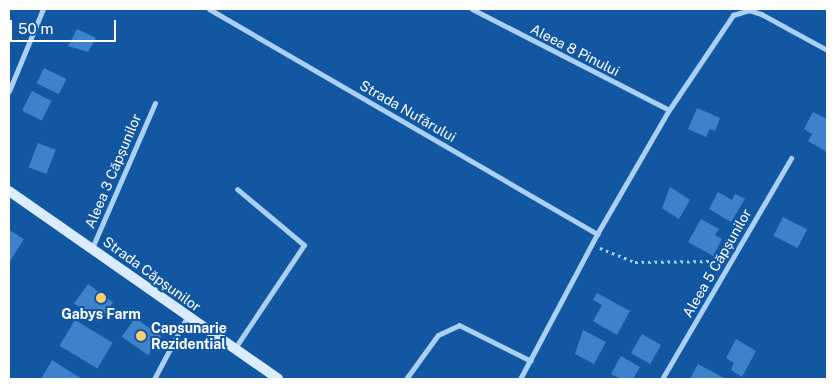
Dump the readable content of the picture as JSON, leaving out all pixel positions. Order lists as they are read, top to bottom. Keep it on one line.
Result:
{"streets":{"street":["Aleea 8 Pinului","Strada Nufărului","Aleea 3 Căpșunilor","Aleea 5 Căpșunilor","Strada Căpșunilor"]},"crossings":[["Aleea 3 Căpșunilor","Strada Căpșunilor"]],"places":["Gabys Farm","Capsunarie Rezidential"],"scale_bar":"50 m"}
